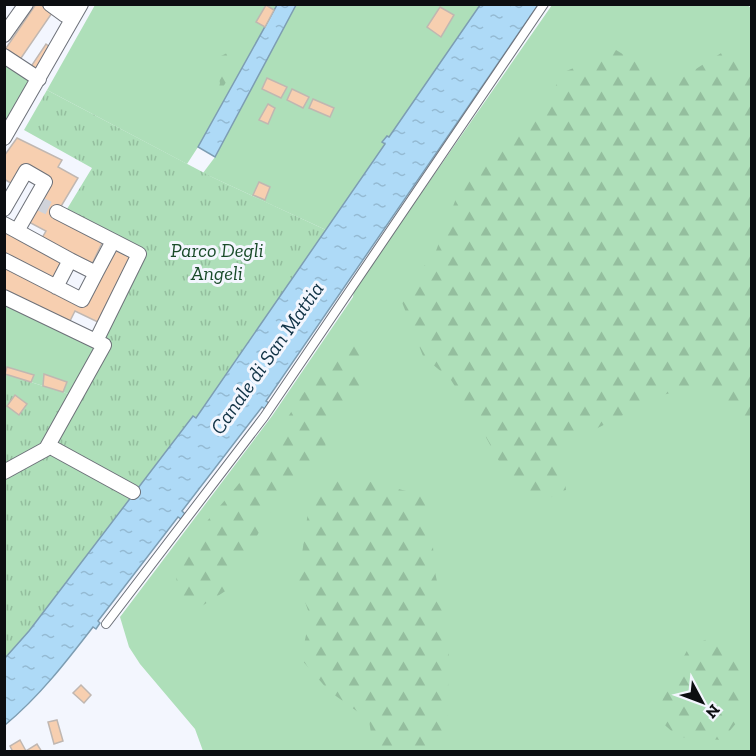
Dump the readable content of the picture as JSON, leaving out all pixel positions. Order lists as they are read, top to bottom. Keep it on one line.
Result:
{"water":["Canale di San Mattia"],"parks":["Parco Degli Angeli"],"north":"bottom right"}
